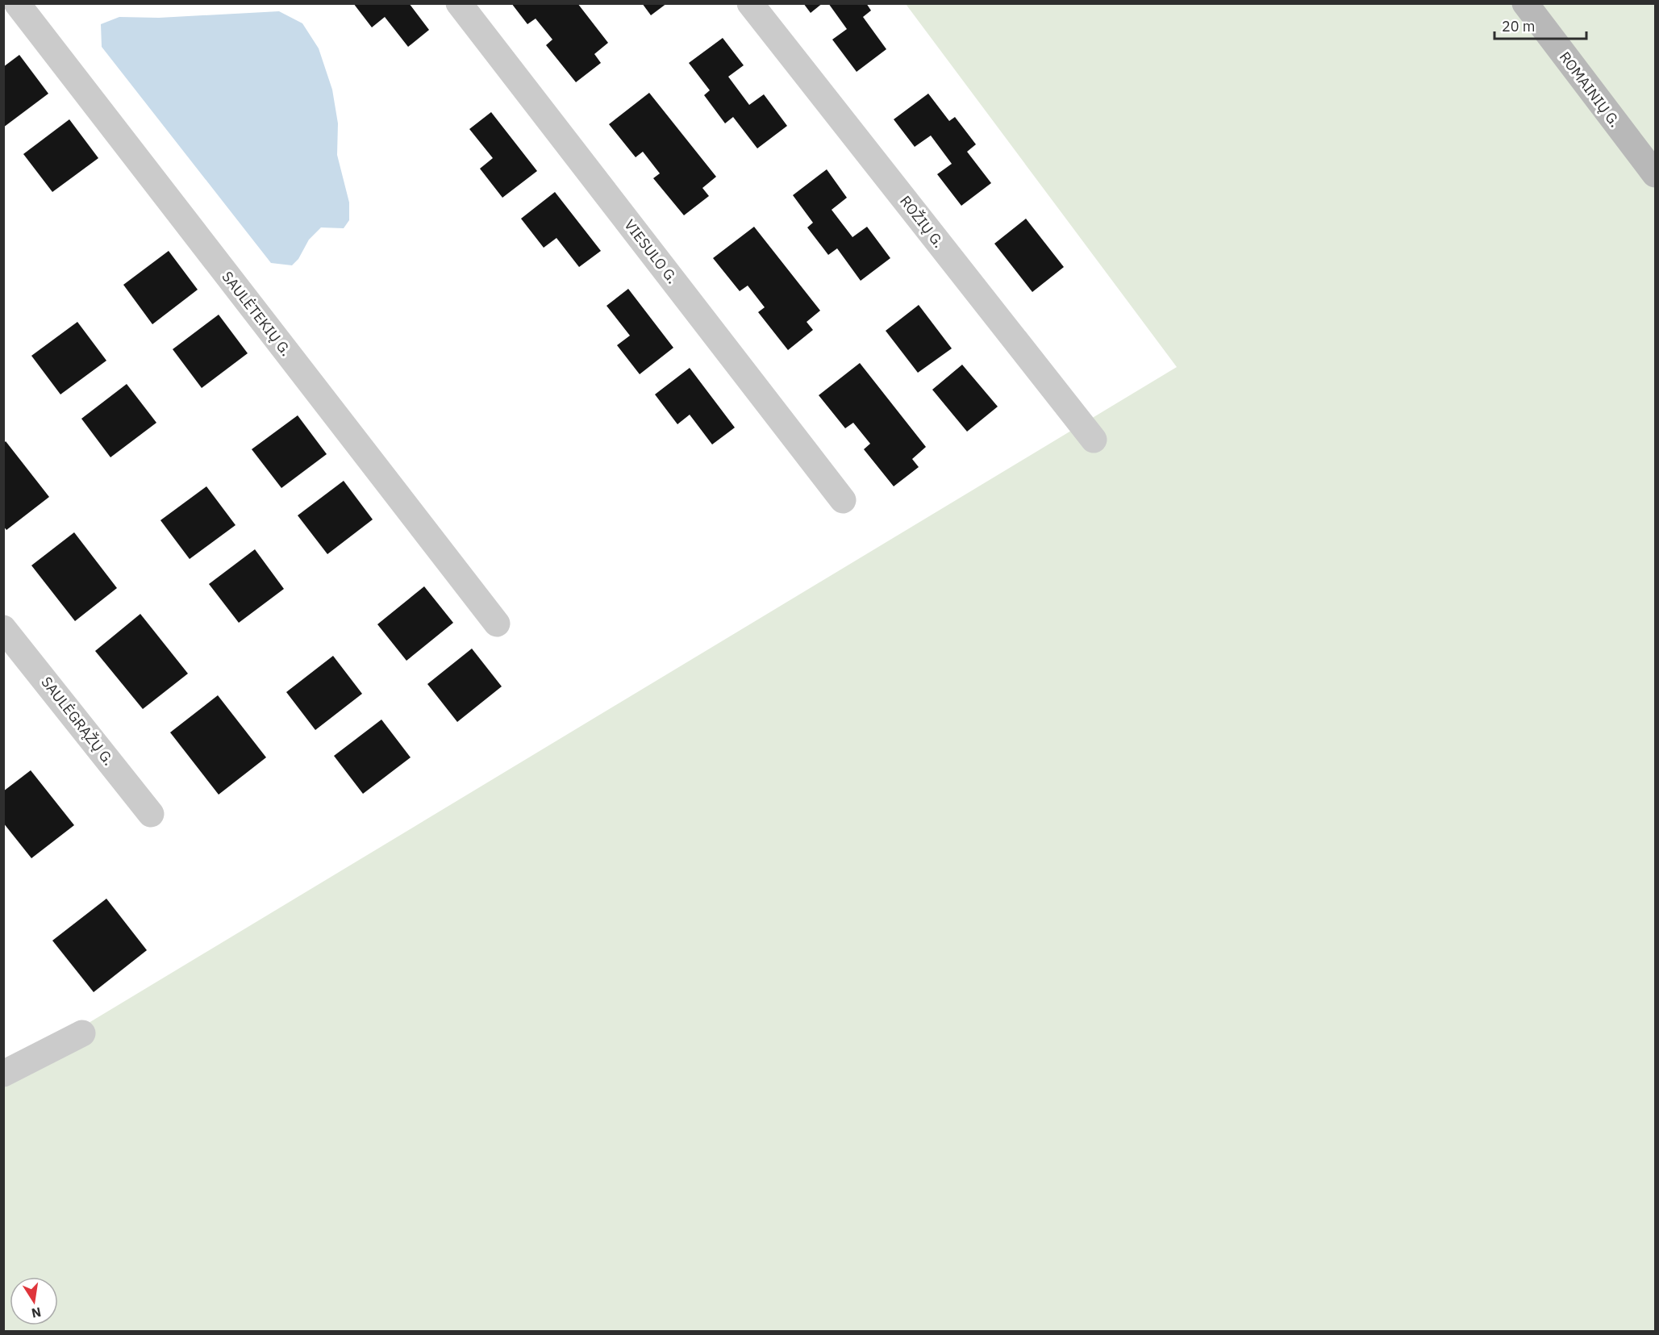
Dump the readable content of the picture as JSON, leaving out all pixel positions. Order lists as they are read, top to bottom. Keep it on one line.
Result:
{"streets":{"main road":["ROMAINIŲ G."],"street":["ROŽIŲ G.","VIESULO G.","SAULĖTEKIŲ G.","SAULĖGRĄŽŲ G."]},"scale_bar":"20 m","north":"bottom"}
